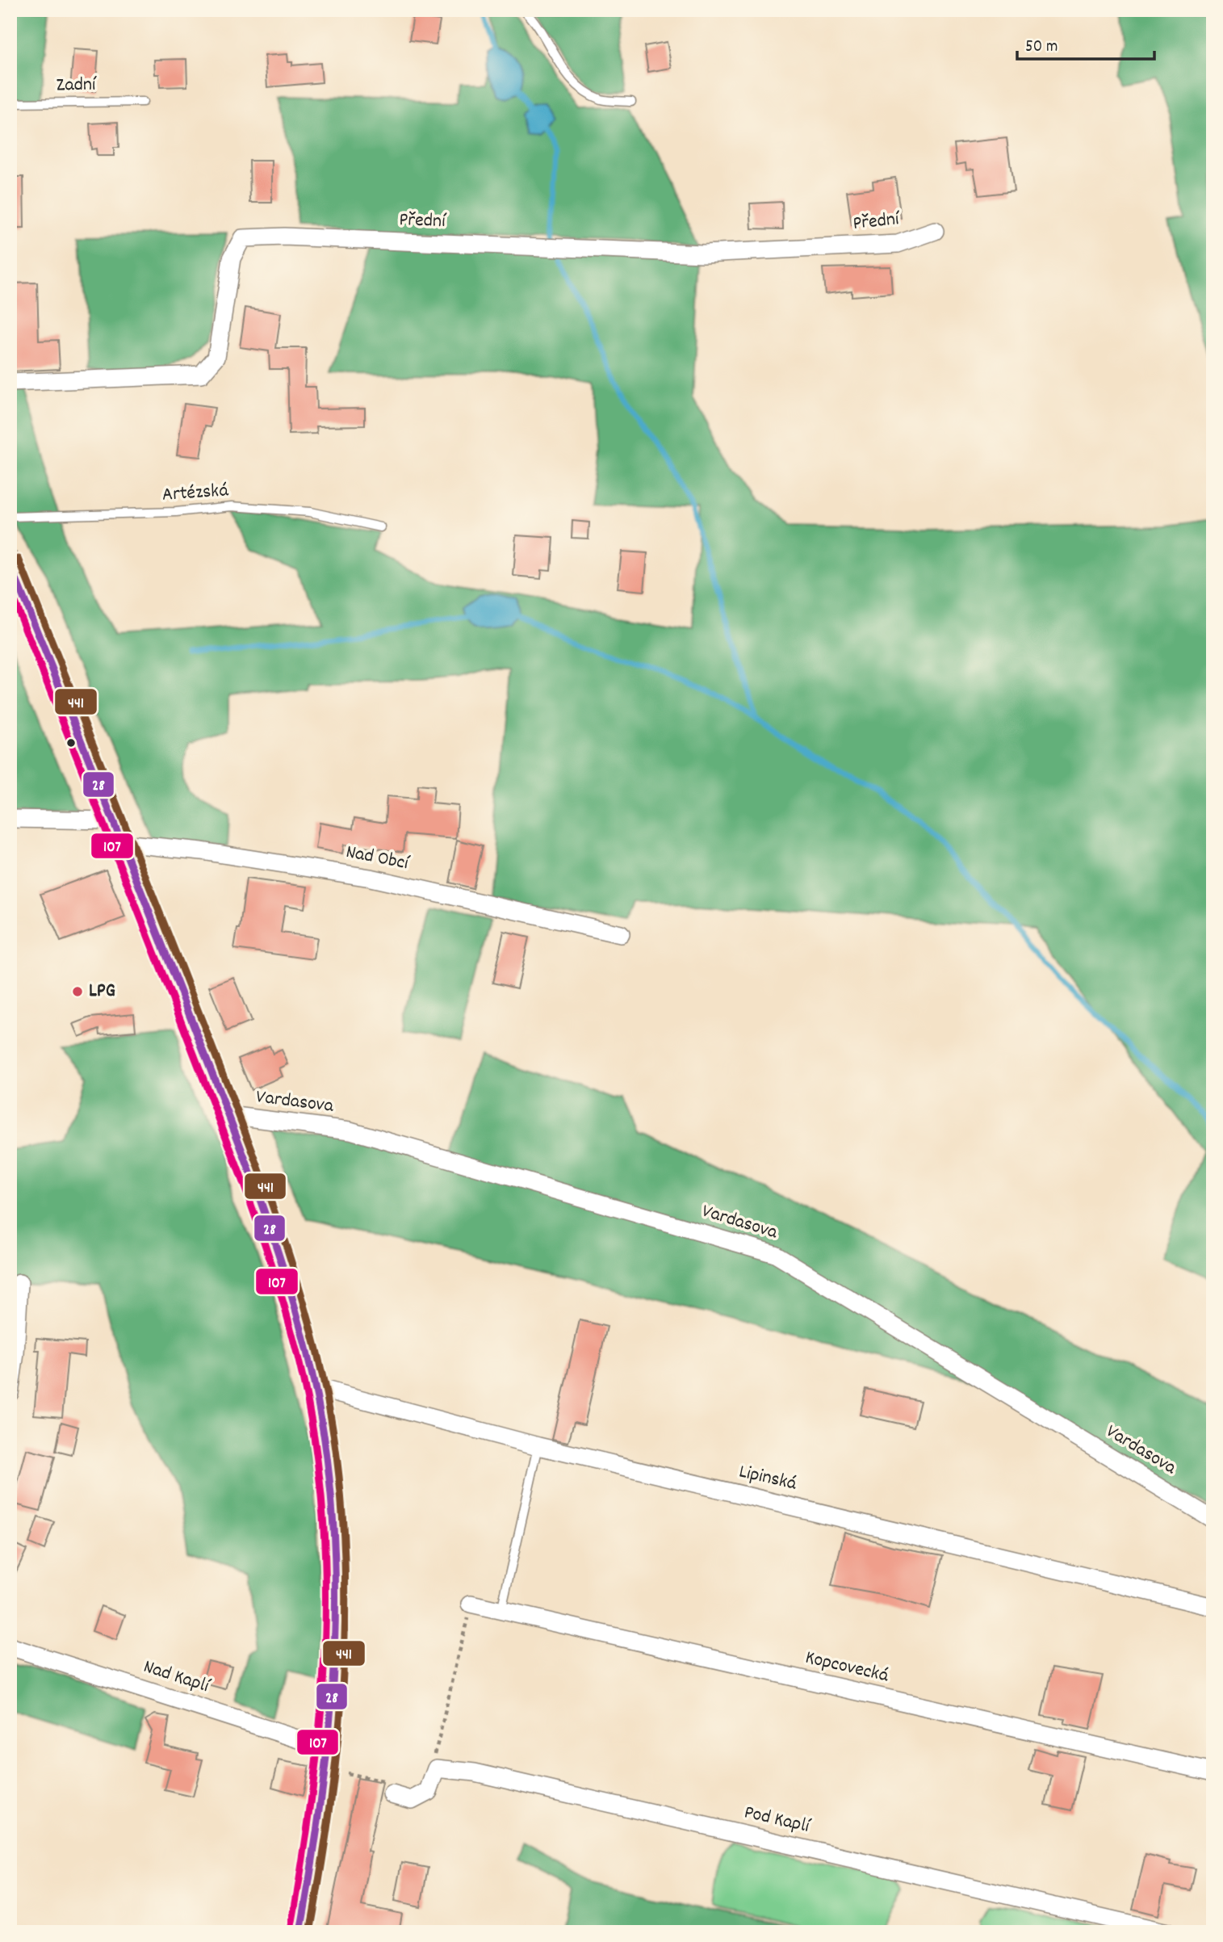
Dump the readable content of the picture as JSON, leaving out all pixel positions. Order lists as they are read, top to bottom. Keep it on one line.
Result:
{"streets":{"street":["Přední","Nad Obcí","Vardasova","Lipinská","Kopcovecká","Nad Kaplí","Pod Kaplí"],"lane":["Zadní","Artézská"]},"places":["LPG"],"lines":["transit line 441","transit line 28","transit line 107"],"scale_bar":"50 m"}
